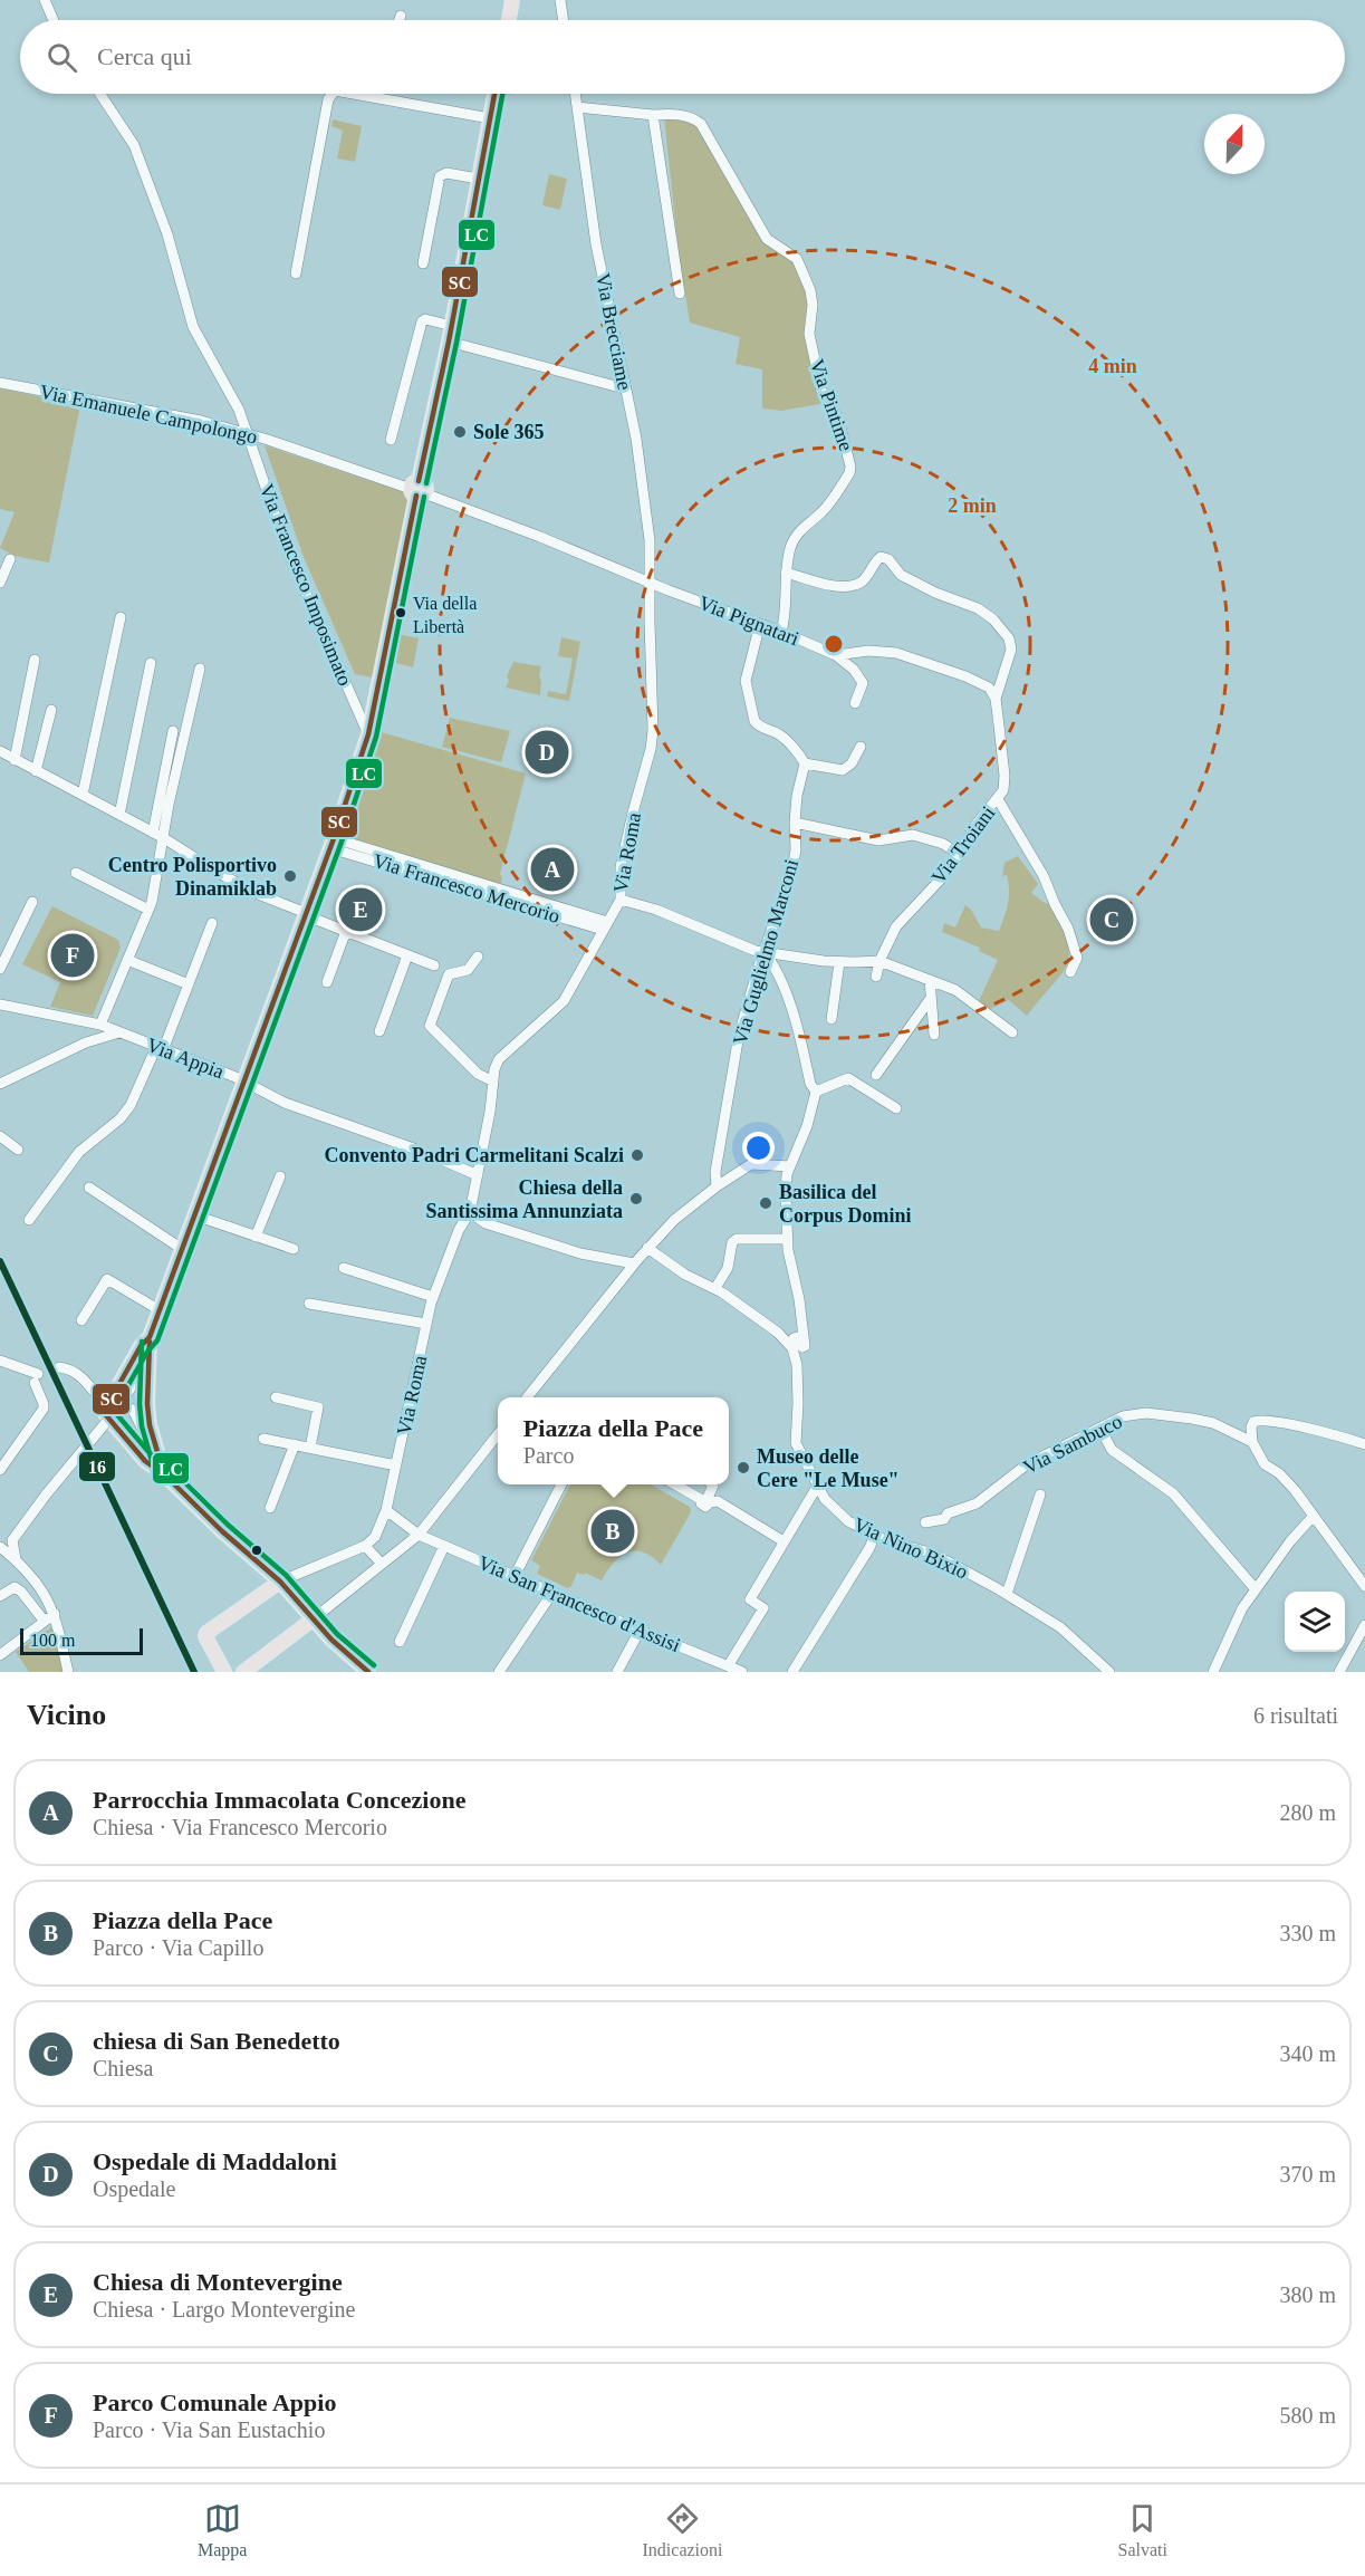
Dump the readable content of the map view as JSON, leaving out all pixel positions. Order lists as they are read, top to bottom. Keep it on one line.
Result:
{"streets":{"street":["Via Brecciame","Via Pintime","Via Emanuele Campolongo","Via Francesco Imposimato","Via Pignatari","Via Troiani","Via Roma","Via Francesco Mercorio","Via Guglielmo Marconi","Via Appia","Via Sambuco","Via Nino Bixio","Via San Francesco d'Assisi"]},"crossings":[["Via Brecciame","Via Pintime"],["Via Brecciame","Via Emanuele Campolongo"],["Via Brecciame","Via Pignatari"],["Via Brecciame","Via Roma"],["Via Pintime","Via Pignatari"],["Via Emanuele Campolongo","Via Francesco Imposimato"],["Via Emanuele Campolongo","Via Pignatari"],["Via Emanuele Campolongo","Via Roma"],["Via Pignatari","Via Roma"],["Via Roma","Via Francesco Mercorio"],["Via Roma","Via Appia"],["Via Roma","Via San Francesco d'Assisi"]],"places":["Sole 365","Via della Libertà","Centro Polisportivo Dinamiklab","Convento Padri Carmelitani Scalzi","Chiesa della Santissima Annunziata","Basilica del Corpus Domini","Museo delle Cere \"Le Muse\""],"lines":["transit line SC","transit line LC","transit line 16"],"scale_bar":"100 m","north":"top","page":{"search":"Cerca qui","pins":["D","A","E","C","F","B"],"popup":["Piazza della Pace","Parco"],"scale":"100 m","heading":["Vicino","6 risultati"],"list":[{"mark":"A","name":"Parrocchia Immacolata Concezione","note":"Chiesa · Via Francesco Mercorio","value":"280 m"},{"mark":"B","name":"Piazza della Pace","note":"Parco · Via Capillo","value":"330 m"},{"mark":"C","name":"chiesa di San Benedetto","note":"Chiesa","value":"340 m"},{"mark":"D","name":"Ospedale di Maddaloni","note":"Ospedale","value":"370 m"},{"mark":"E","name":"Chiesa di Montevergine","note":"Chiesa · Largo Montevergine","value":"380 m"},{"mark":"F","name":"Parco Comunale Appio","note":"Parco · Via San Eustachio","value":"580 m"}],"nav":["Mappa","Indicazioni","Salvati"]},"rings":["4 min","2 min"]}
